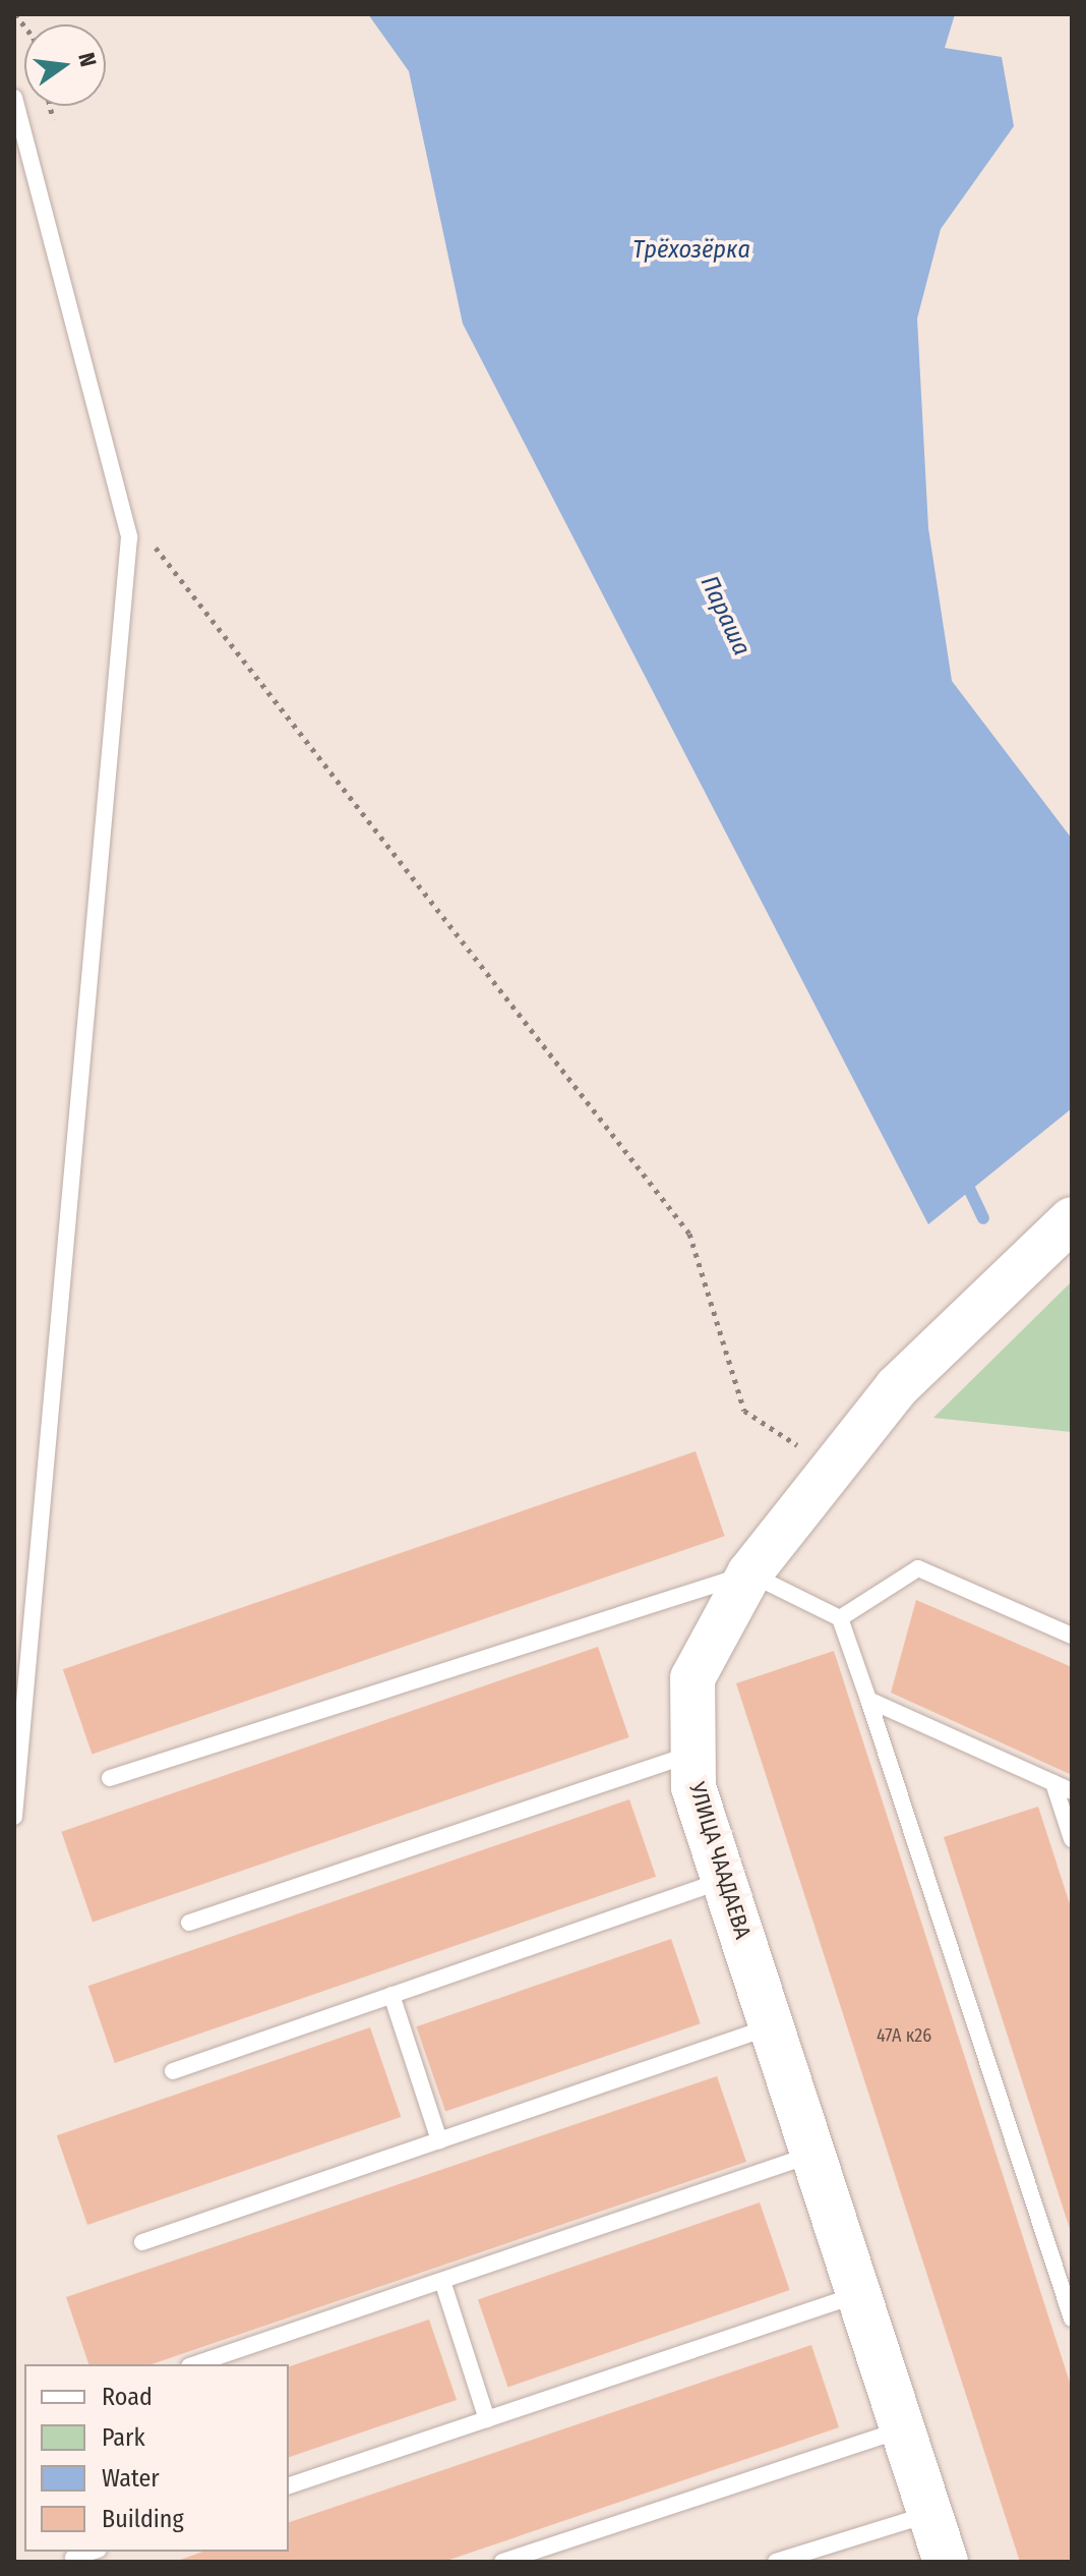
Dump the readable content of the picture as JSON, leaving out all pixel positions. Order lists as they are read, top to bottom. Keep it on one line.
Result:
{"streets":{"street":["УЛИЦА ЧААДАЕВА"]},"water":["Трёхозёрка","Параша"],"house_numbers":["47А к26"],"legend":["Road","Park","Water","Building"],"north":"right"}
